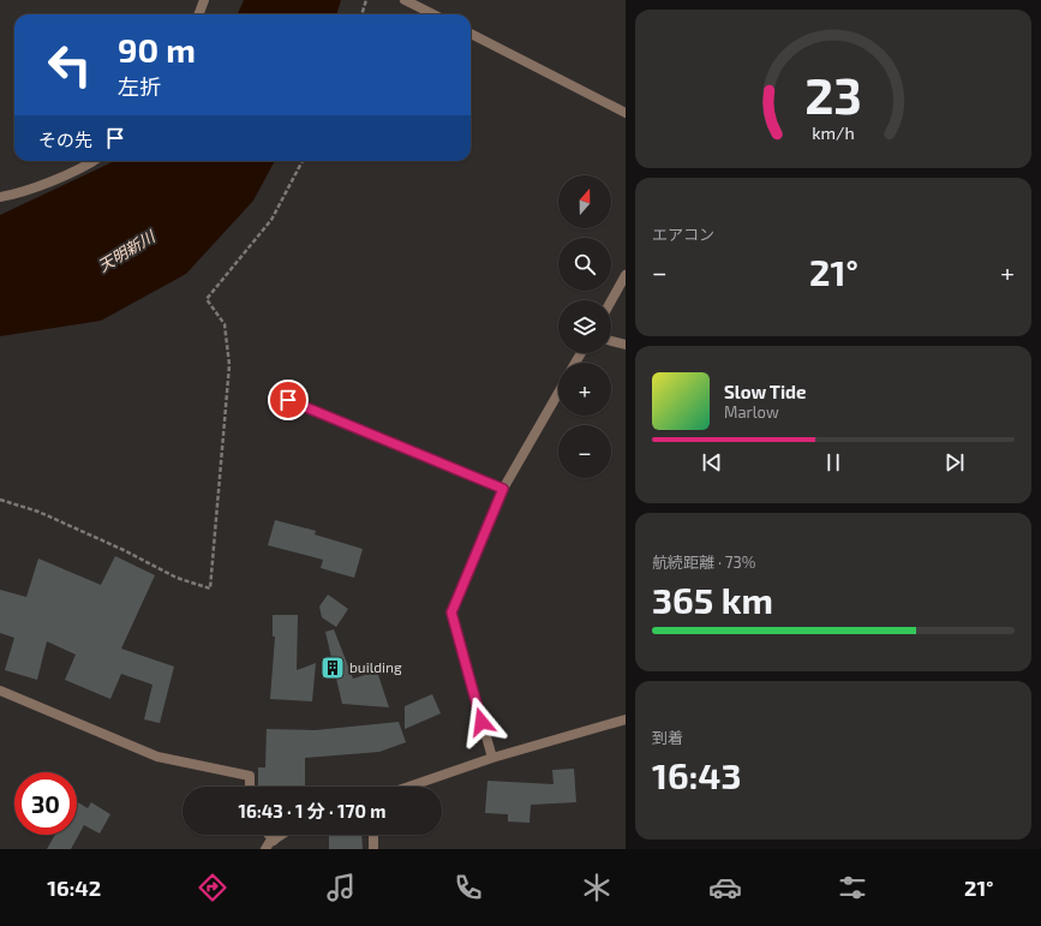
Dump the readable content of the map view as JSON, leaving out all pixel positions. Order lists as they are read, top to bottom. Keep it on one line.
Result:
{"water":["天明新川"],"places":{"building":["building"]},"north":"top","page":{"turn":["90 m","左折"],"then":"その先","map_buttons":["+","−"],"tile":["エアコン",["航続距離 · 73%","365 km"],["到着","16:43"]],"heat":["−","21°","+"],"song":["Slow Tide","Marlow"],"limit":"30","trip":"16:43 · 1 分 · 170 m","tabs":["16:42","21°"],"gauge":["23","km/h"]}}
